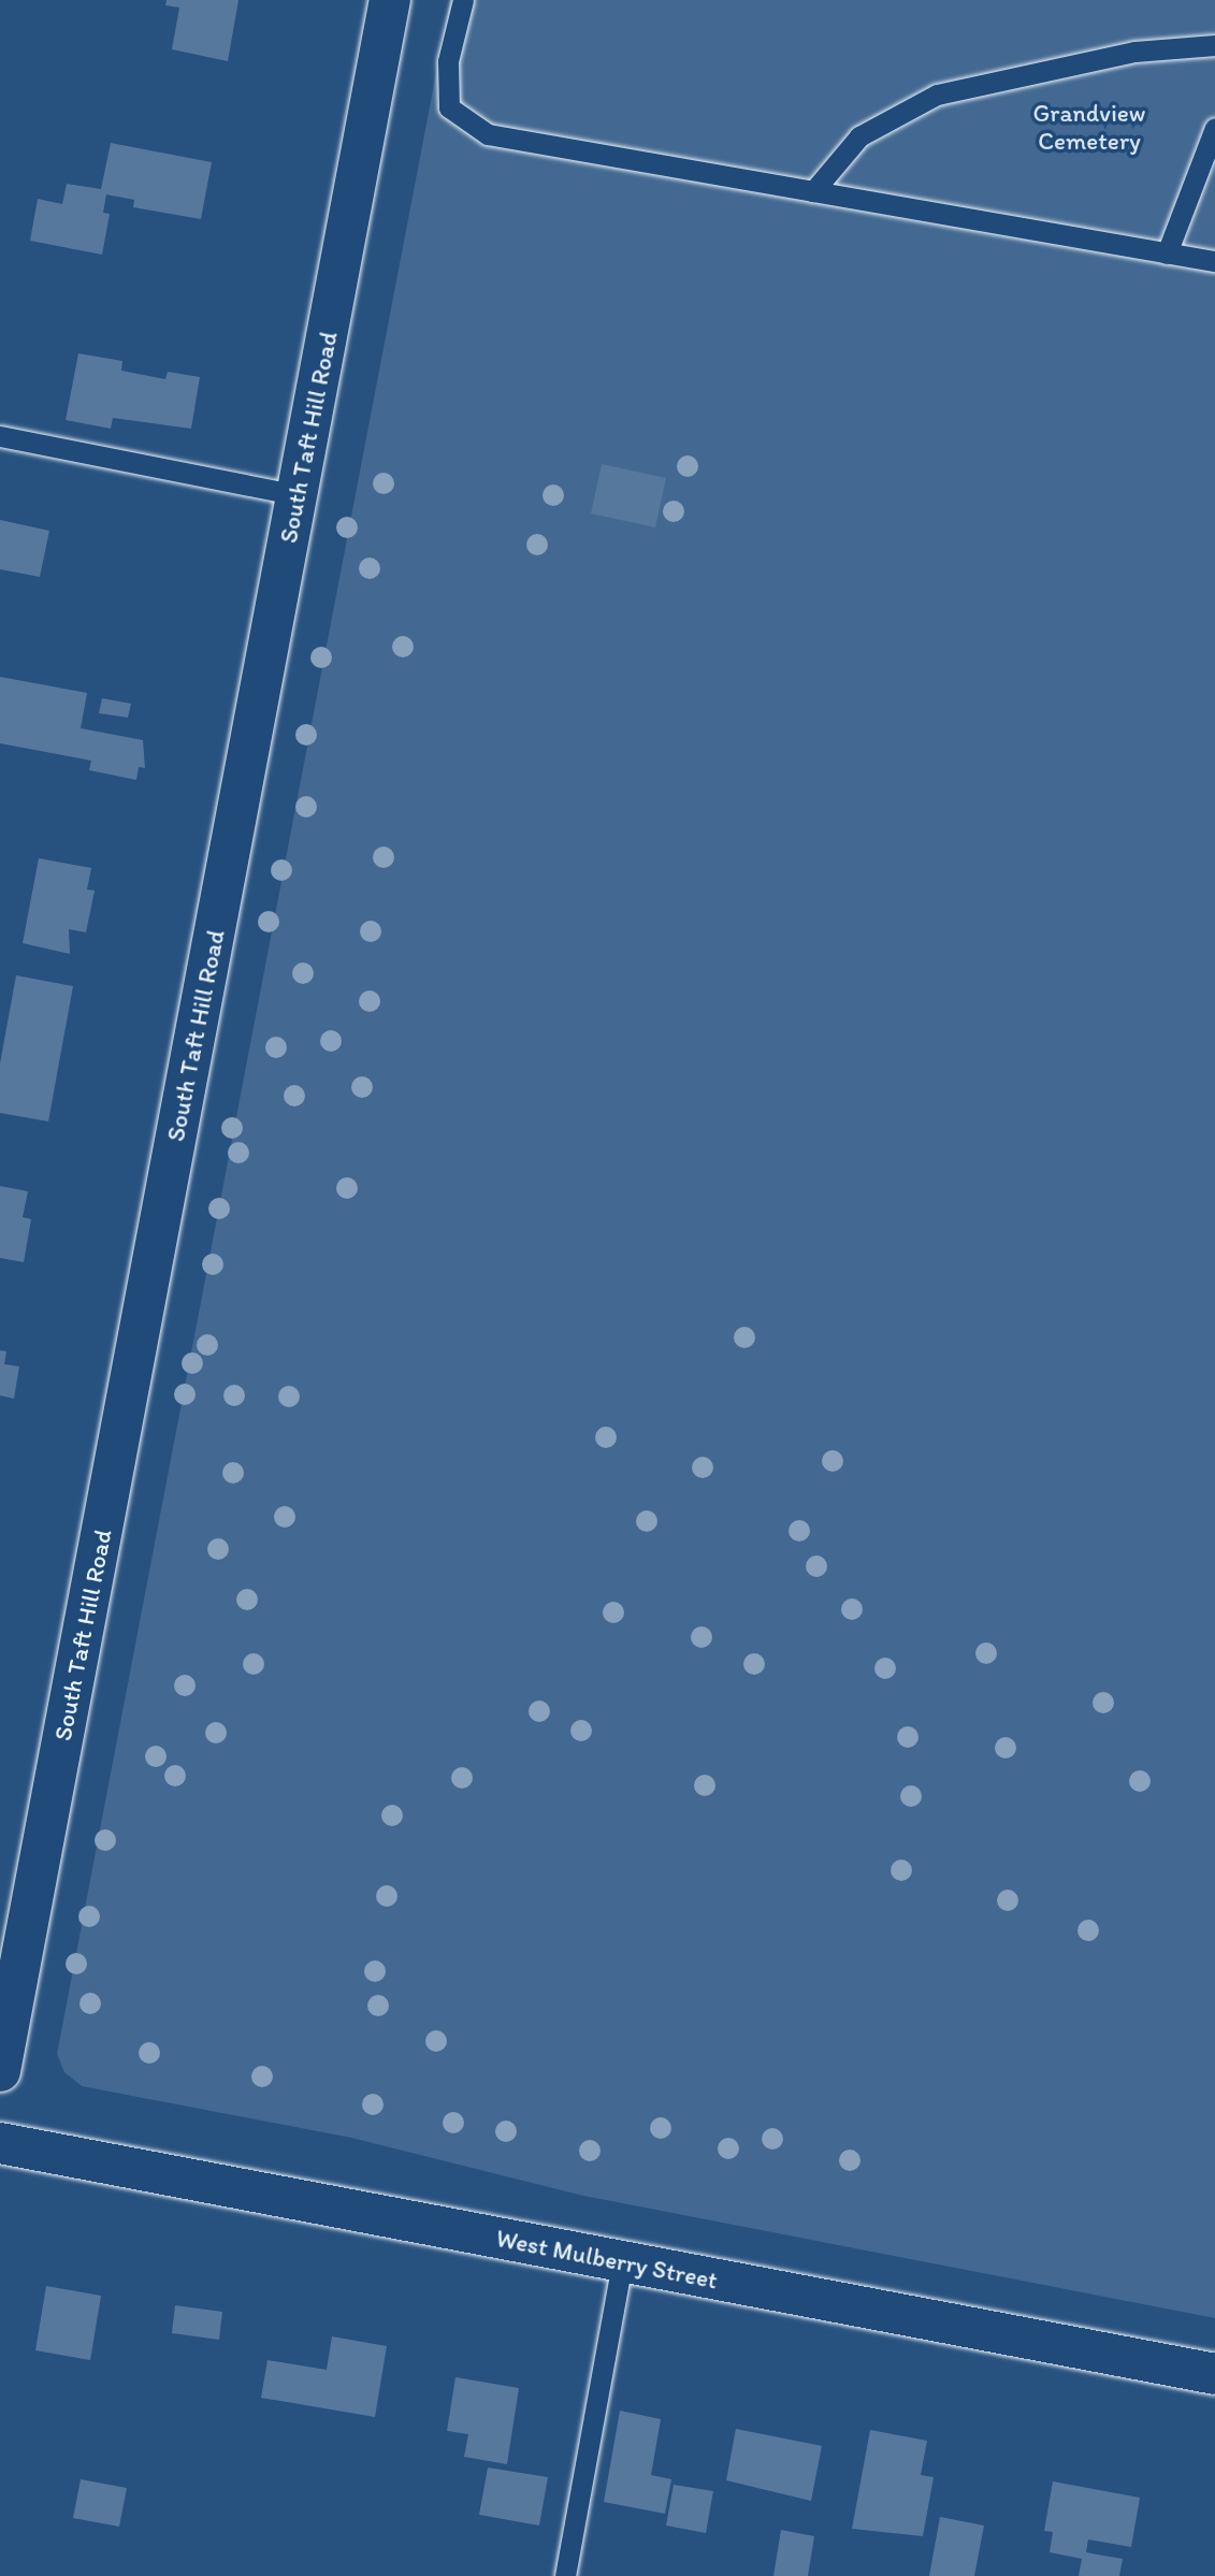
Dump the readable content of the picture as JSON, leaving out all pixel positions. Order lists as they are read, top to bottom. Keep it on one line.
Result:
{"streets":{"main road":["South Taft Hill Road","West Mulberry Street"]},"parks":["Grandview Cemetery"]}
